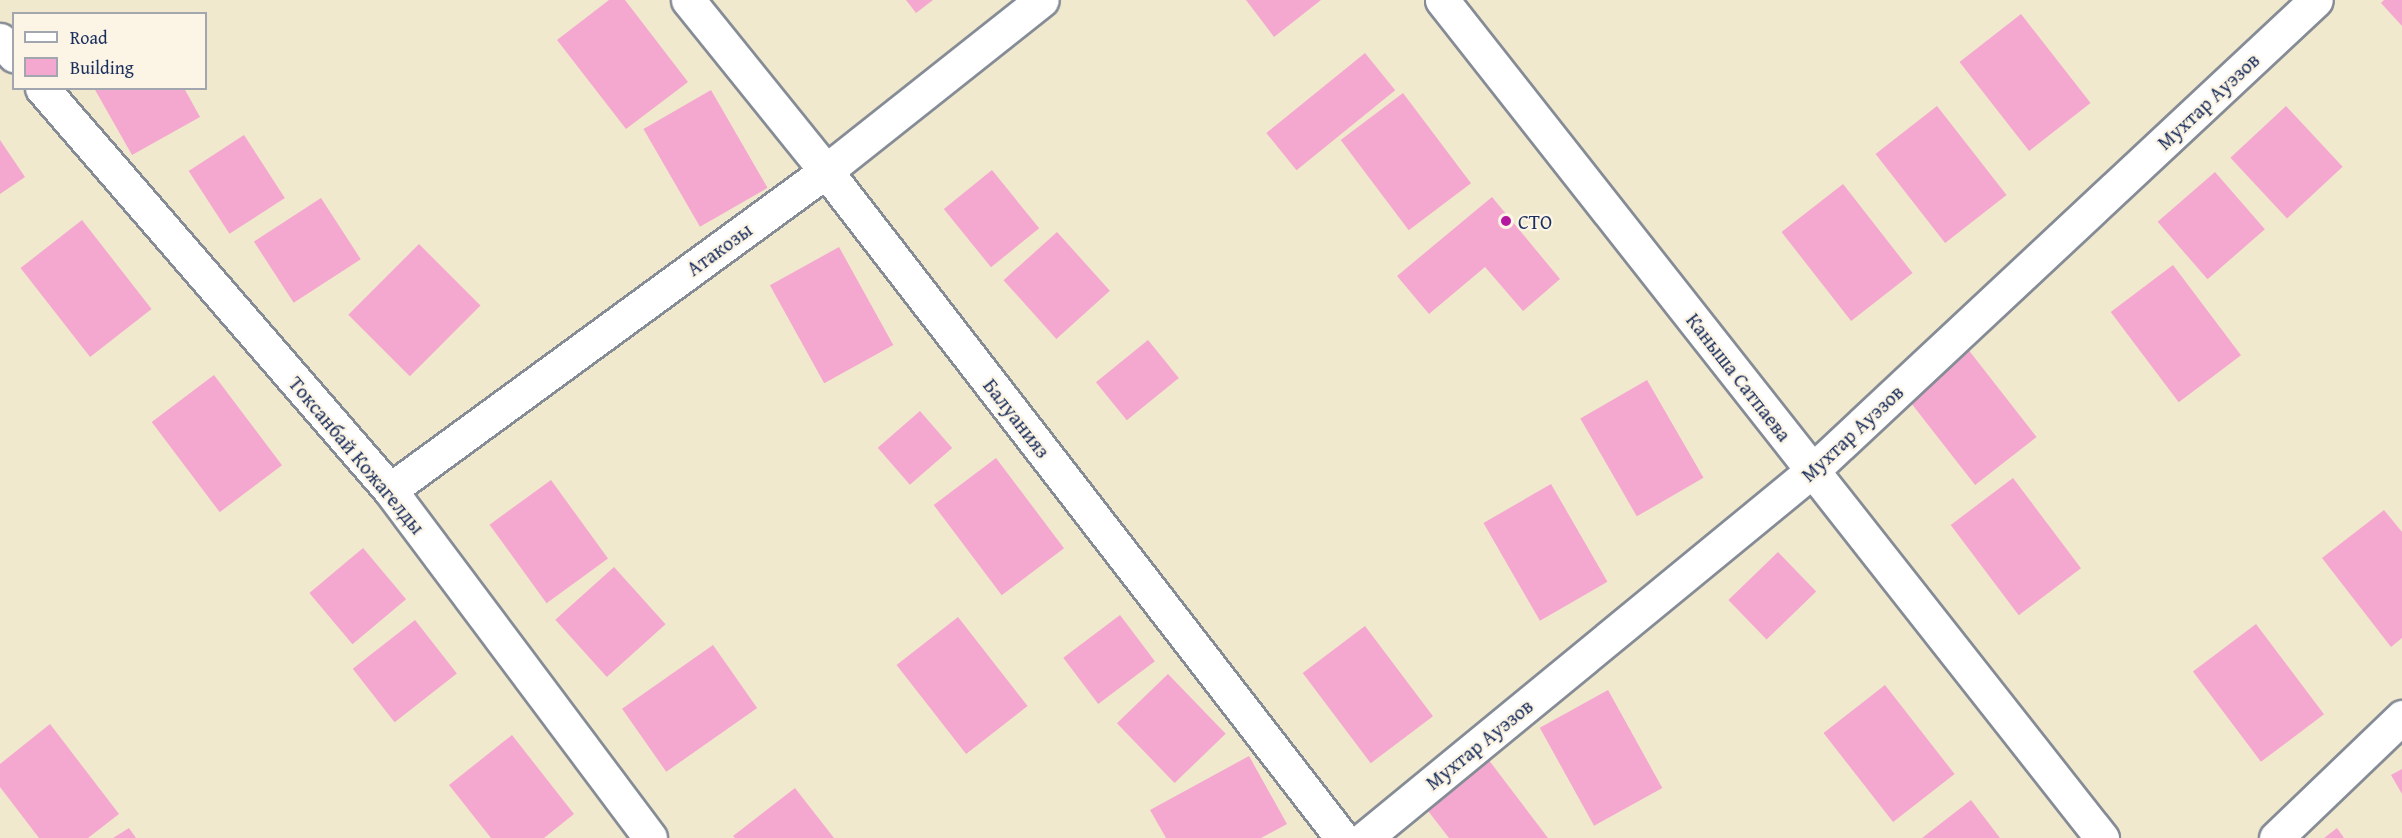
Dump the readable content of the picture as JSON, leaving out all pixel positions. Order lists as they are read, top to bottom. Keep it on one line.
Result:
{"streets":{"street":["Мухтар Ауэзов","Атакозы","Каныша Сатпаева","Балуанияз","Токсанбай Кожагелды"]},"crossings":[["Мухтар Ауэзов","Каныша Сатпаева"],["Атакозы","Балуанияз"],["Атакозы","Токсанбай Кожагелды"]],"places":["CTO"],"legend":["Road","Building"]}
